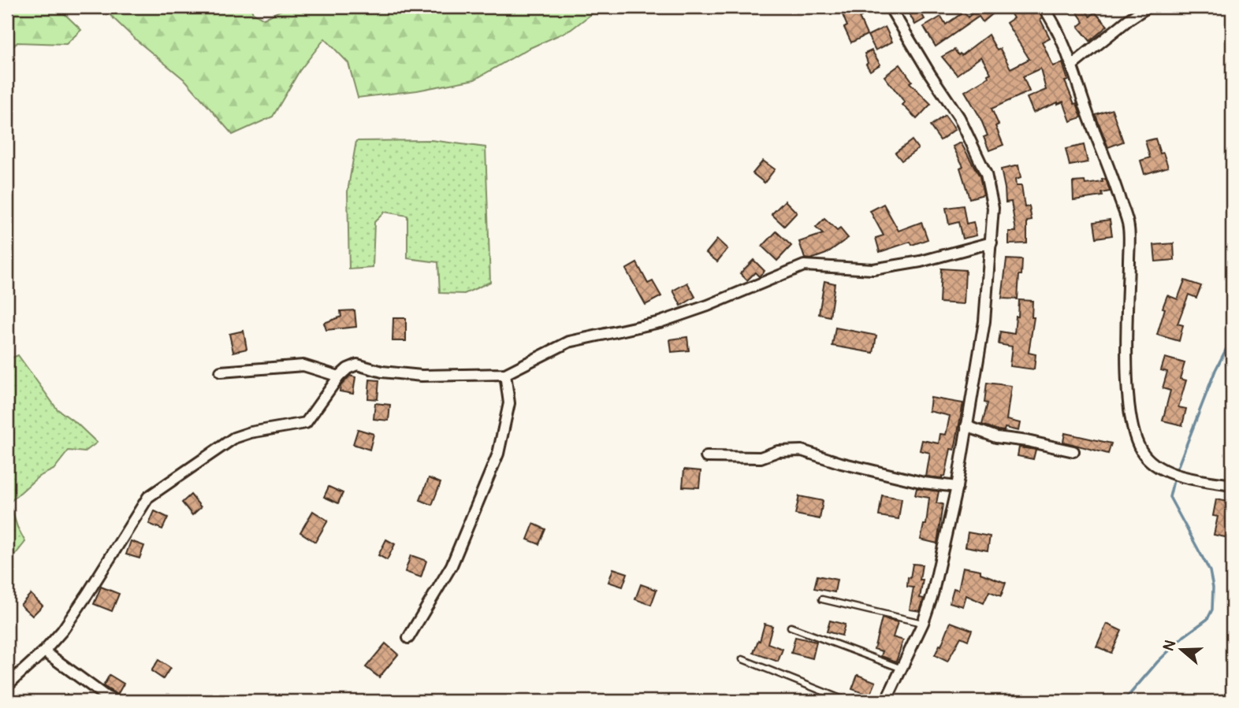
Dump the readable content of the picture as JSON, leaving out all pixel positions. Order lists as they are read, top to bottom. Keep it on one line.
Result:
{"north":"left"}
